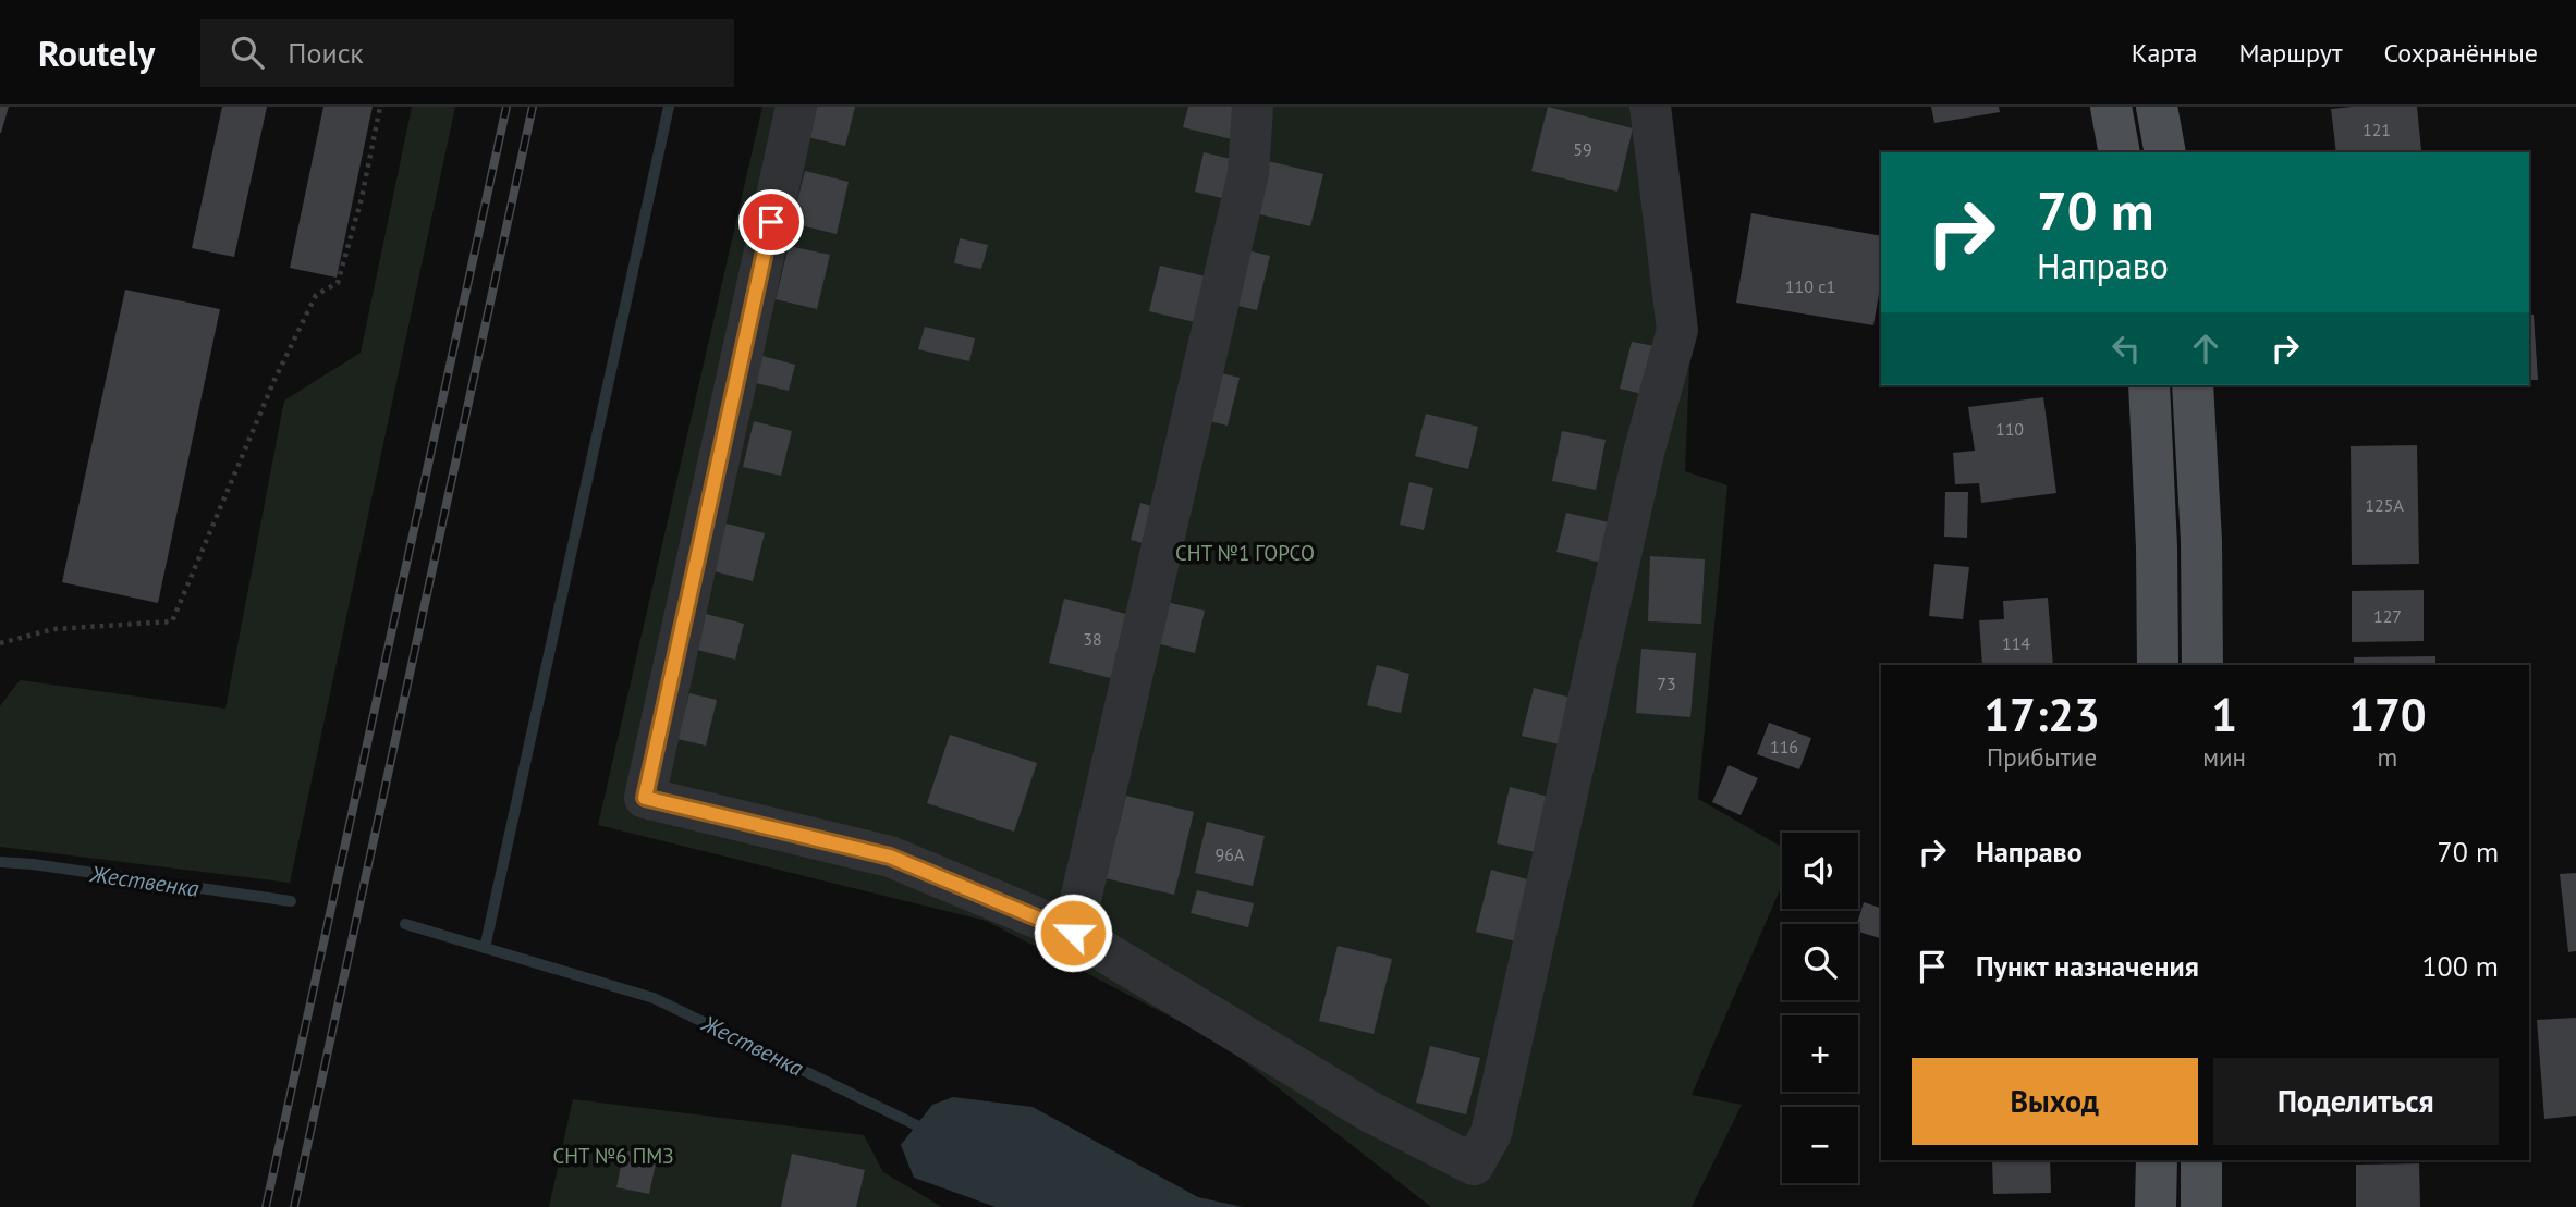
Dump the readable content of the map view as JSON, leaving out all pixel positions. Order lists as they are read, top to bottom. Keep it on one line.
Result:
{"water":["Жественка"],"parks":["СНТ №1 ГОРСО","СНТ №6 ПМЗ"],"house_numbers":["121","59","110 с1","110","125А","127","38","114","73","116","96А"],"page":{"header":"Routely","search":"Поиск","nav":["Карта","Маршрут","Сохранённые"],"turn":["70 m","Направо"],"eta":["17:23","Прибытие","1","мин","170","m"],"list":[{"name":"Направо","value":"70 m"},{"name":"Пункт назначения","value":"100 m"}],"map_buttons":["+","−"],"buttons":["Выход","Поделиться"]}}
